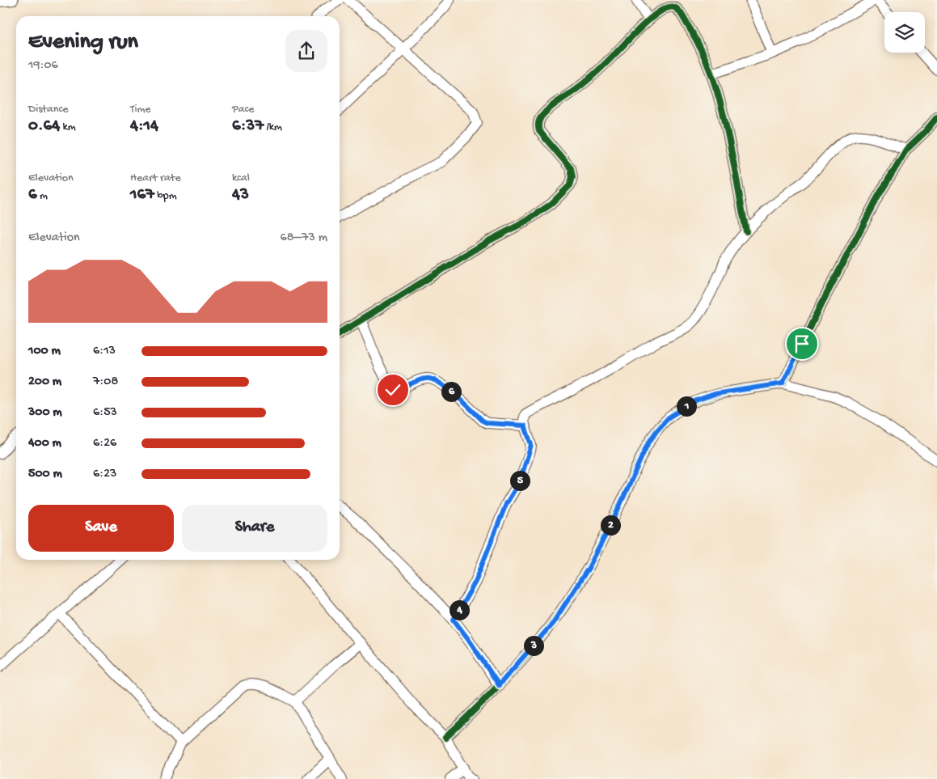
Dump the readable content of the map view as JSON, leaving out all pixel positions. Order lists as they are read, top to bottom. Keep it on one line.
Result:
{"page":{"heading":["Evening run","19:06"],"stats":[["Distance","0.64 km"],["Time","4:14"],["Pace","6:37 /km"],["Elevation","6 m"],["Heart rate","167 bpm"],["kcal","43"]],"chart":["Elevation","68–73 m"],"list":[{"name":"100 m","note":"6:13"},{"name":"200 m","note":"7:08"},{"name":"300 m","note":"6:53"},{"name":"400 m","note":"6:26"},{"name":"500 m","note":"6:23"}],"pins":["6","1","5","2","4","3"],"buttons":["Save","Share"]}}
